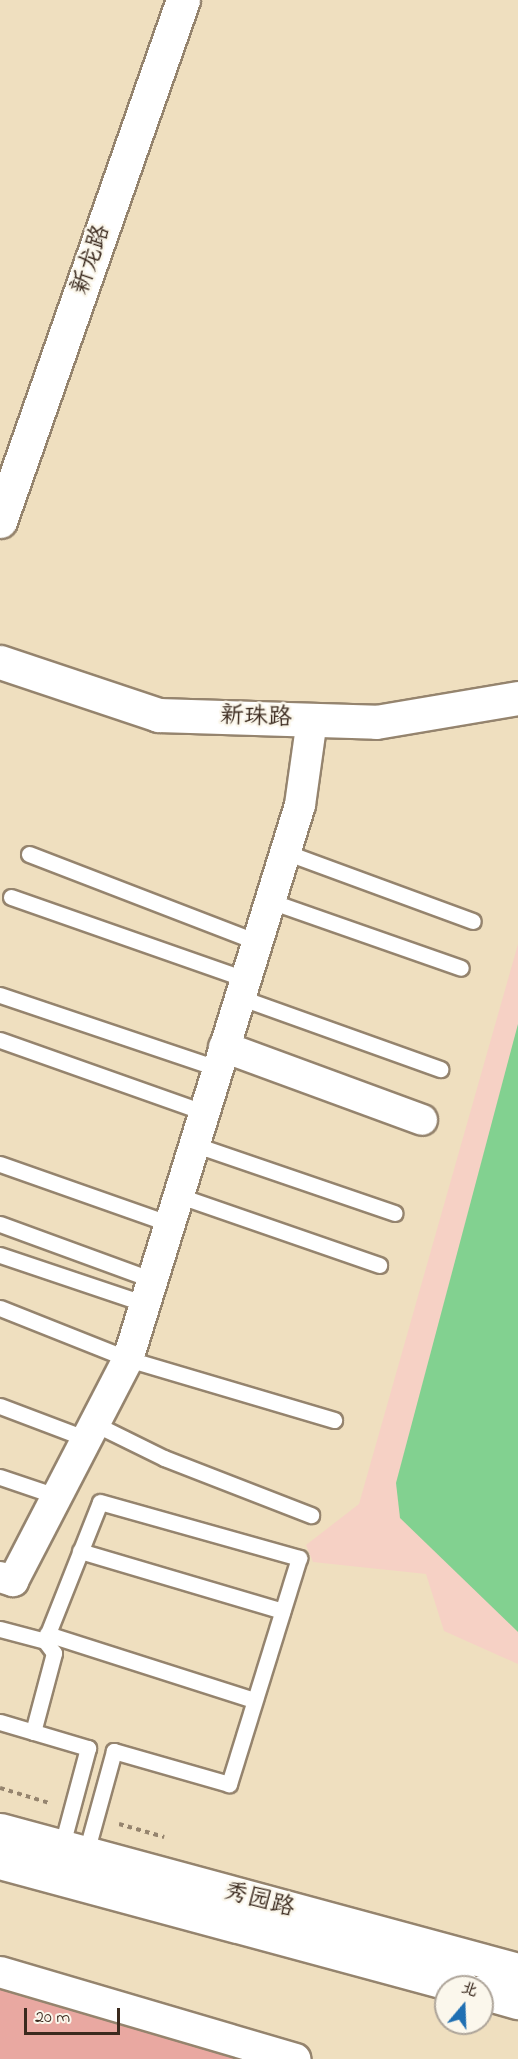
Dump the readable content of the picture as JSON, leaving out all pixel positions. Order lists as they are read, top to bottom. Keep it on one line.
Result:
{"streets":{"street":["新龙路","新珠路","秀园路"]},"scale_bar":"20 m","north":"top"}
